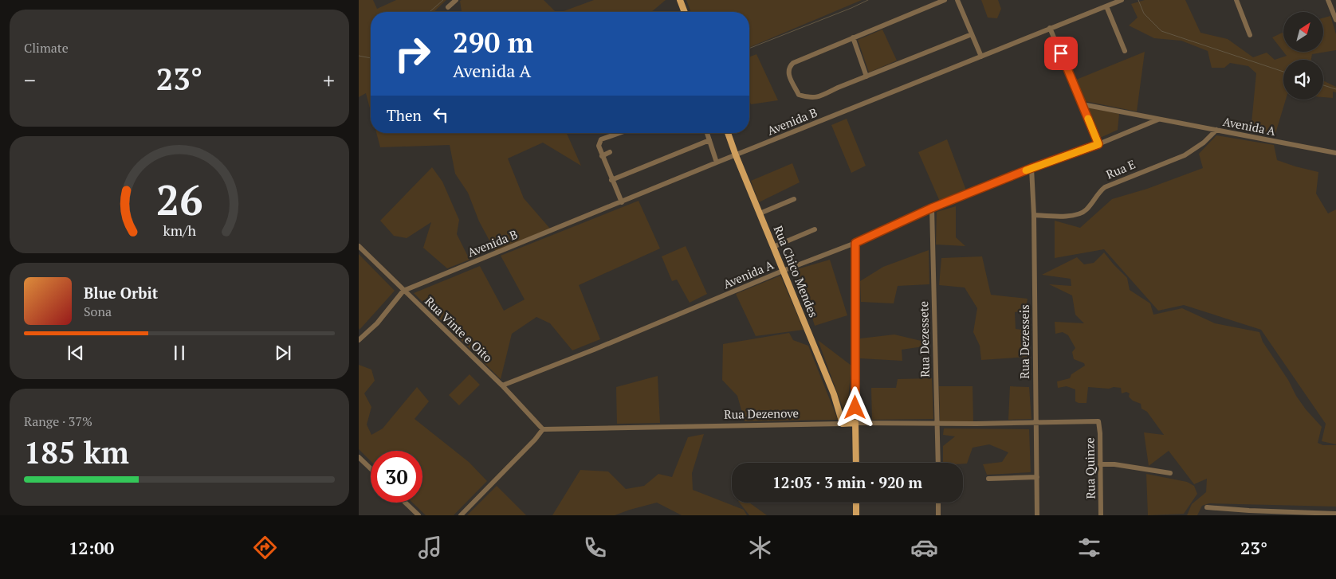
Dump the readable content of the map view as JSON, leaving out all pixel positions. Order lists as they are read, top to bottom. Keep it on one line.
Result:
{"streets":{"main road":["Rua Chico Mendes","Rua Dezenove"],"street":["Avenida B","Avenida A","Rua E","Rua Vinte e Oito","Rua Dezessete","Rua Dezesseis","Rua Quinze"]},"crossings":[["Avenida B","Rua Chico Mendes"],["Avenida B","Rua Vinte e Oito"],["Avenida A","Rua E"],["Avenida A","Rua Chico Mendes"],["Avenida A","Rua Vinte e Oito"],["Avenida A","Rua Dezessete"],["Avenida A","Rua Dezesseis"],["Rua E","Rua Dezesseis"],["Rua Chico Mendes","Rua Dezenove"],["Rua Vinte e Oito","Rua Dezenove"],["Rua Dezessete","Rua Dezenove"],["Rua Dezesseis","Rua Dezenove"],["Rua Dezenove","Rua Quinze"]],"north":"top right","page":{"tile":["Climate",["Range · 37%","185 km"]],"turn":["290 m","Avenida A"],"heat":["−","23°","+"],"then":"Then","song":["Blue Orbit","Sona"],"limit":"30","trip":"12:03 · 3 min · 920 m","tabs":["12:00","23°"],"gauge":["26","km/h"]}}
